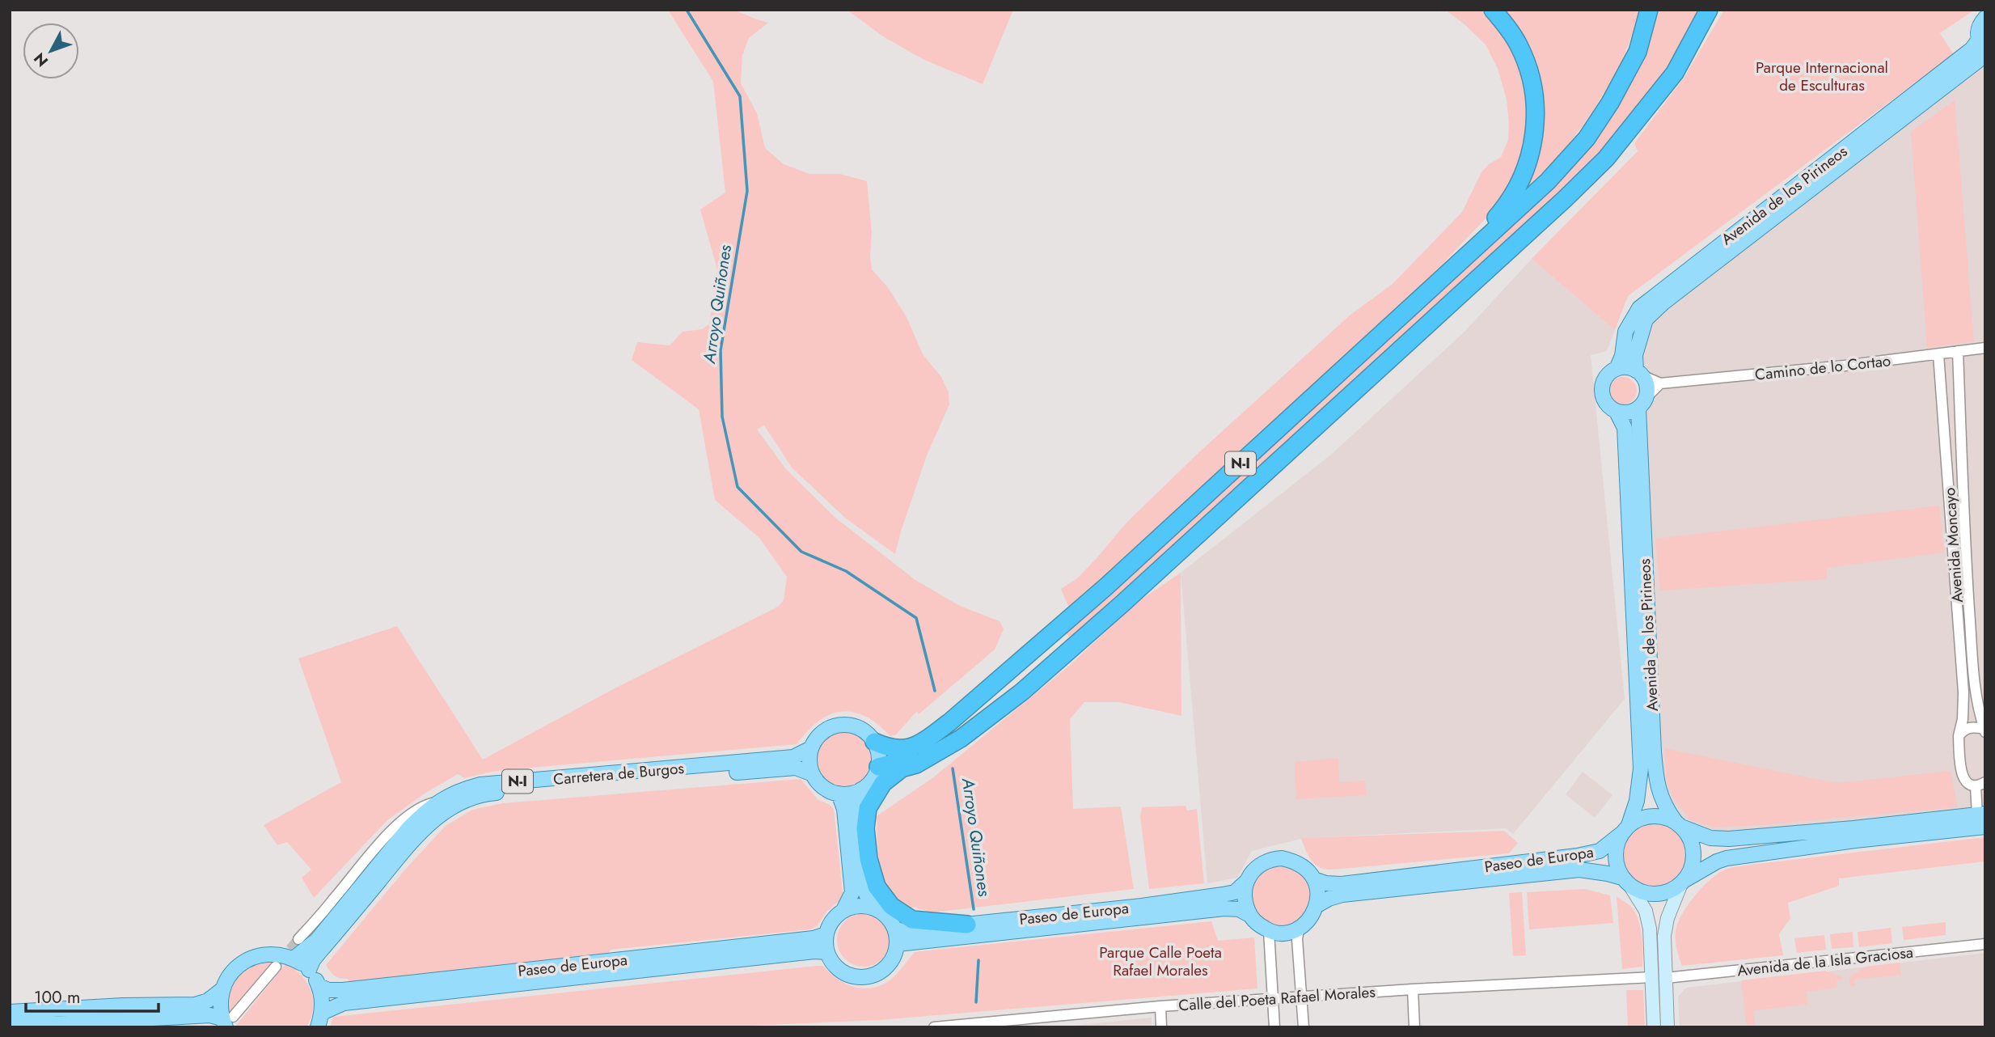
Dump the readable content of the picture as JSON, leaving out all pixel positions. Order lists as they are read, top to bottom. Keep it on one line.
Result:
{"streets":{"highway":["N-I"],"main road":["Avenida de los Pirineos","Carretera de Burgos","Paseo de Europa"],"street":["Camino de lo Cortao","Avenida Moncayo","Avenida de la Isla Graciosa","Calle del Poeta Rafael Morales"]},"crossings":[["Avenida de los Pirineos","Camino de lo Cortao"],["Avenida de los Pirineos","Paseo de Europa"],["Camino de lo Cortao","Avenida Moncayo"],["N-I","Carretera de Burgos"]],"water":["Arroyo Quiñones"],"parks":["Parque Internacional de Esculturas","Parque Calle Poeta Rafael Morales"],"scale_bar":"100 m","north":"bottom left"}
